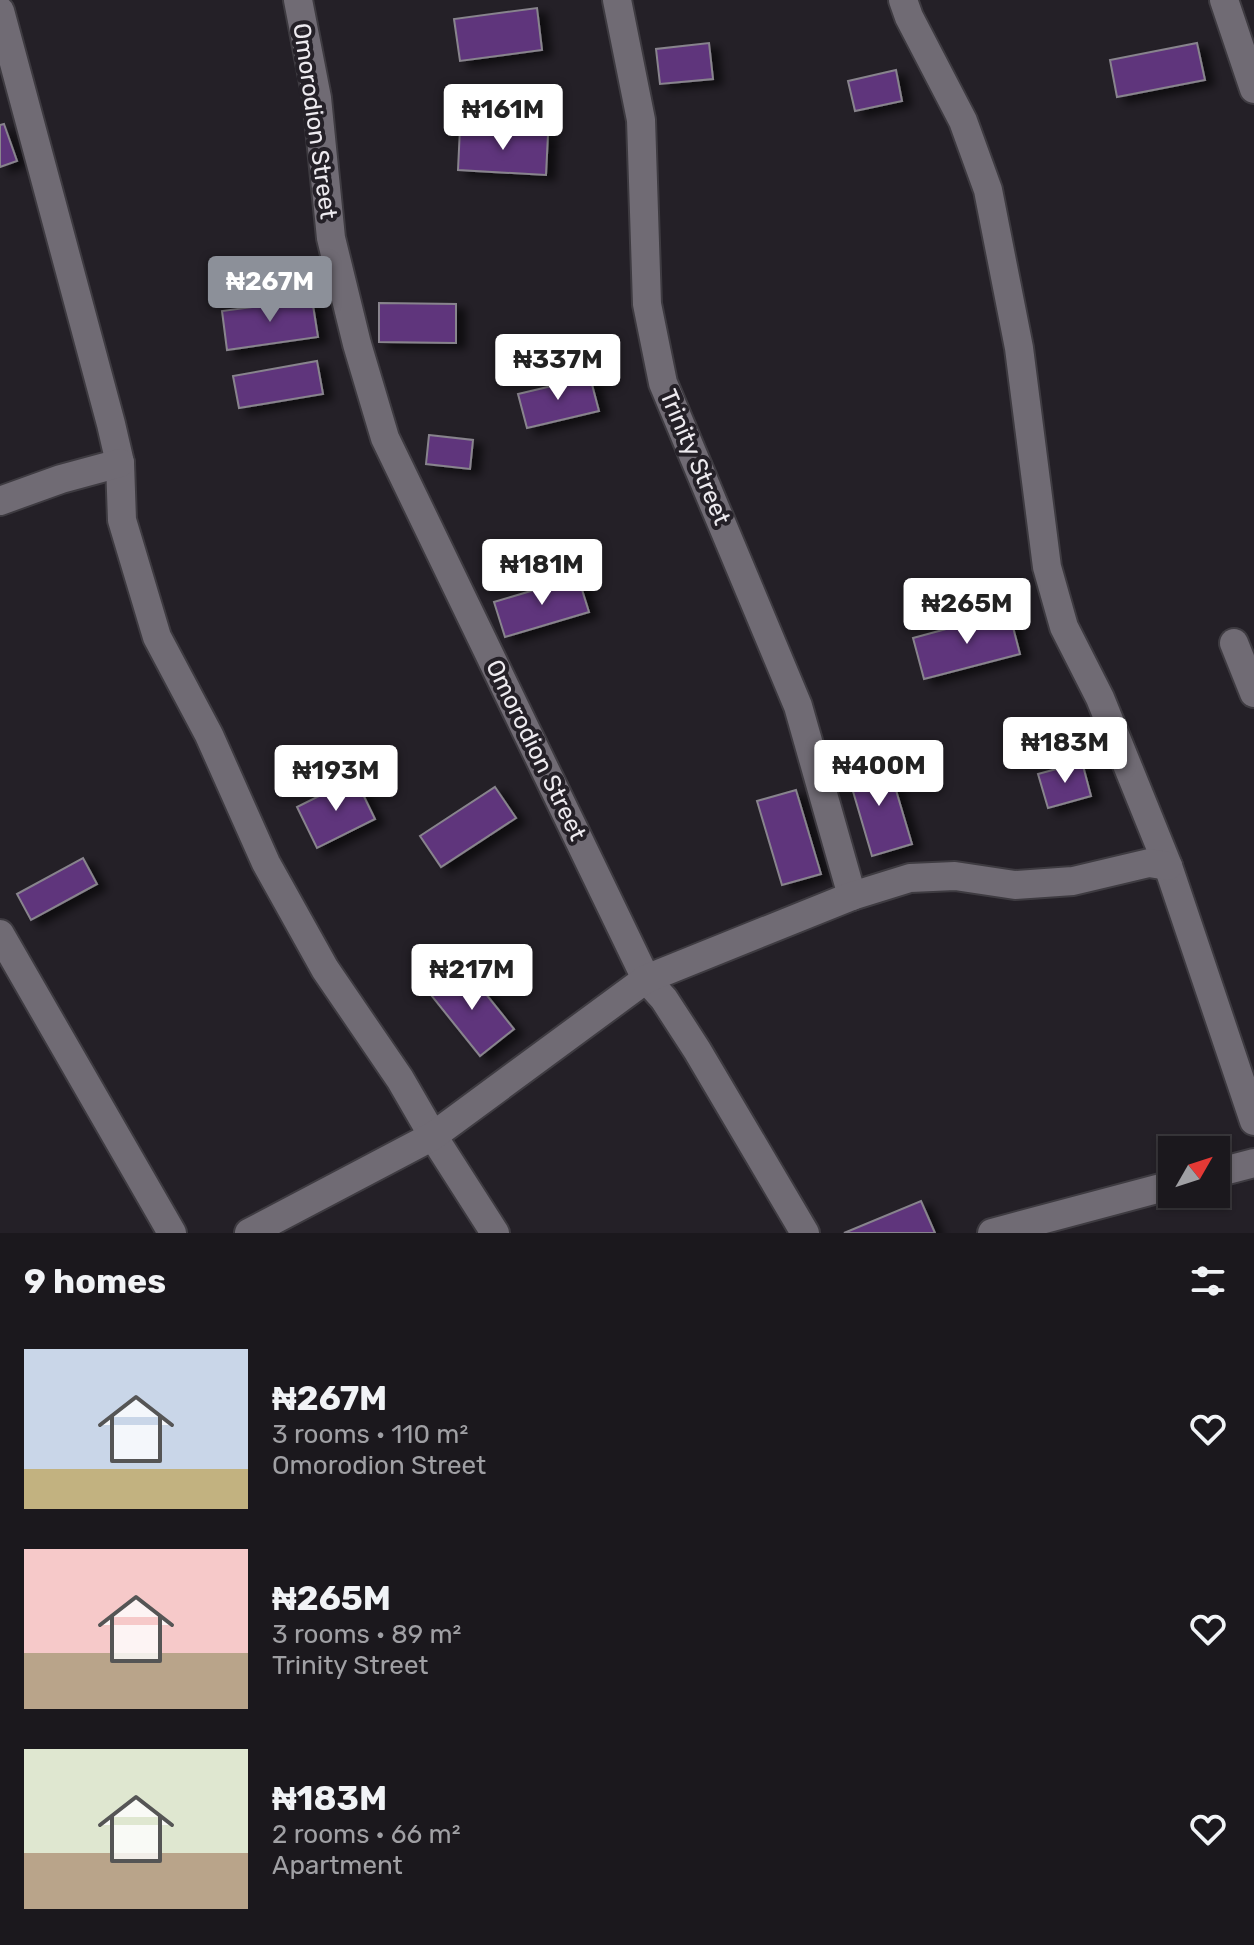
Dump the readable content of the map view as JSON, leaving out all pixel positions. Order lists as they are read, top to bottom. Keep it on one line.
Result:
{"streets":{"street":["Omorodion Street","Trinity Street"]},"north":"top right","page":{"price":["₦161M","₦267M","₦337M","₦181M","₦265M","₦183M","₦400M","₦193M","₦217M"],"heading":"9 homes","list":[{"name":"₦267M","note":"3 rooms · 110 m² · Omorodion Street"},{"name":"₦265M","note":"3 rooms · 89 m² · Trinity Street"},{"name":"₦183M","note":"2 rooms · 66 m² · Apartment"}]}}
